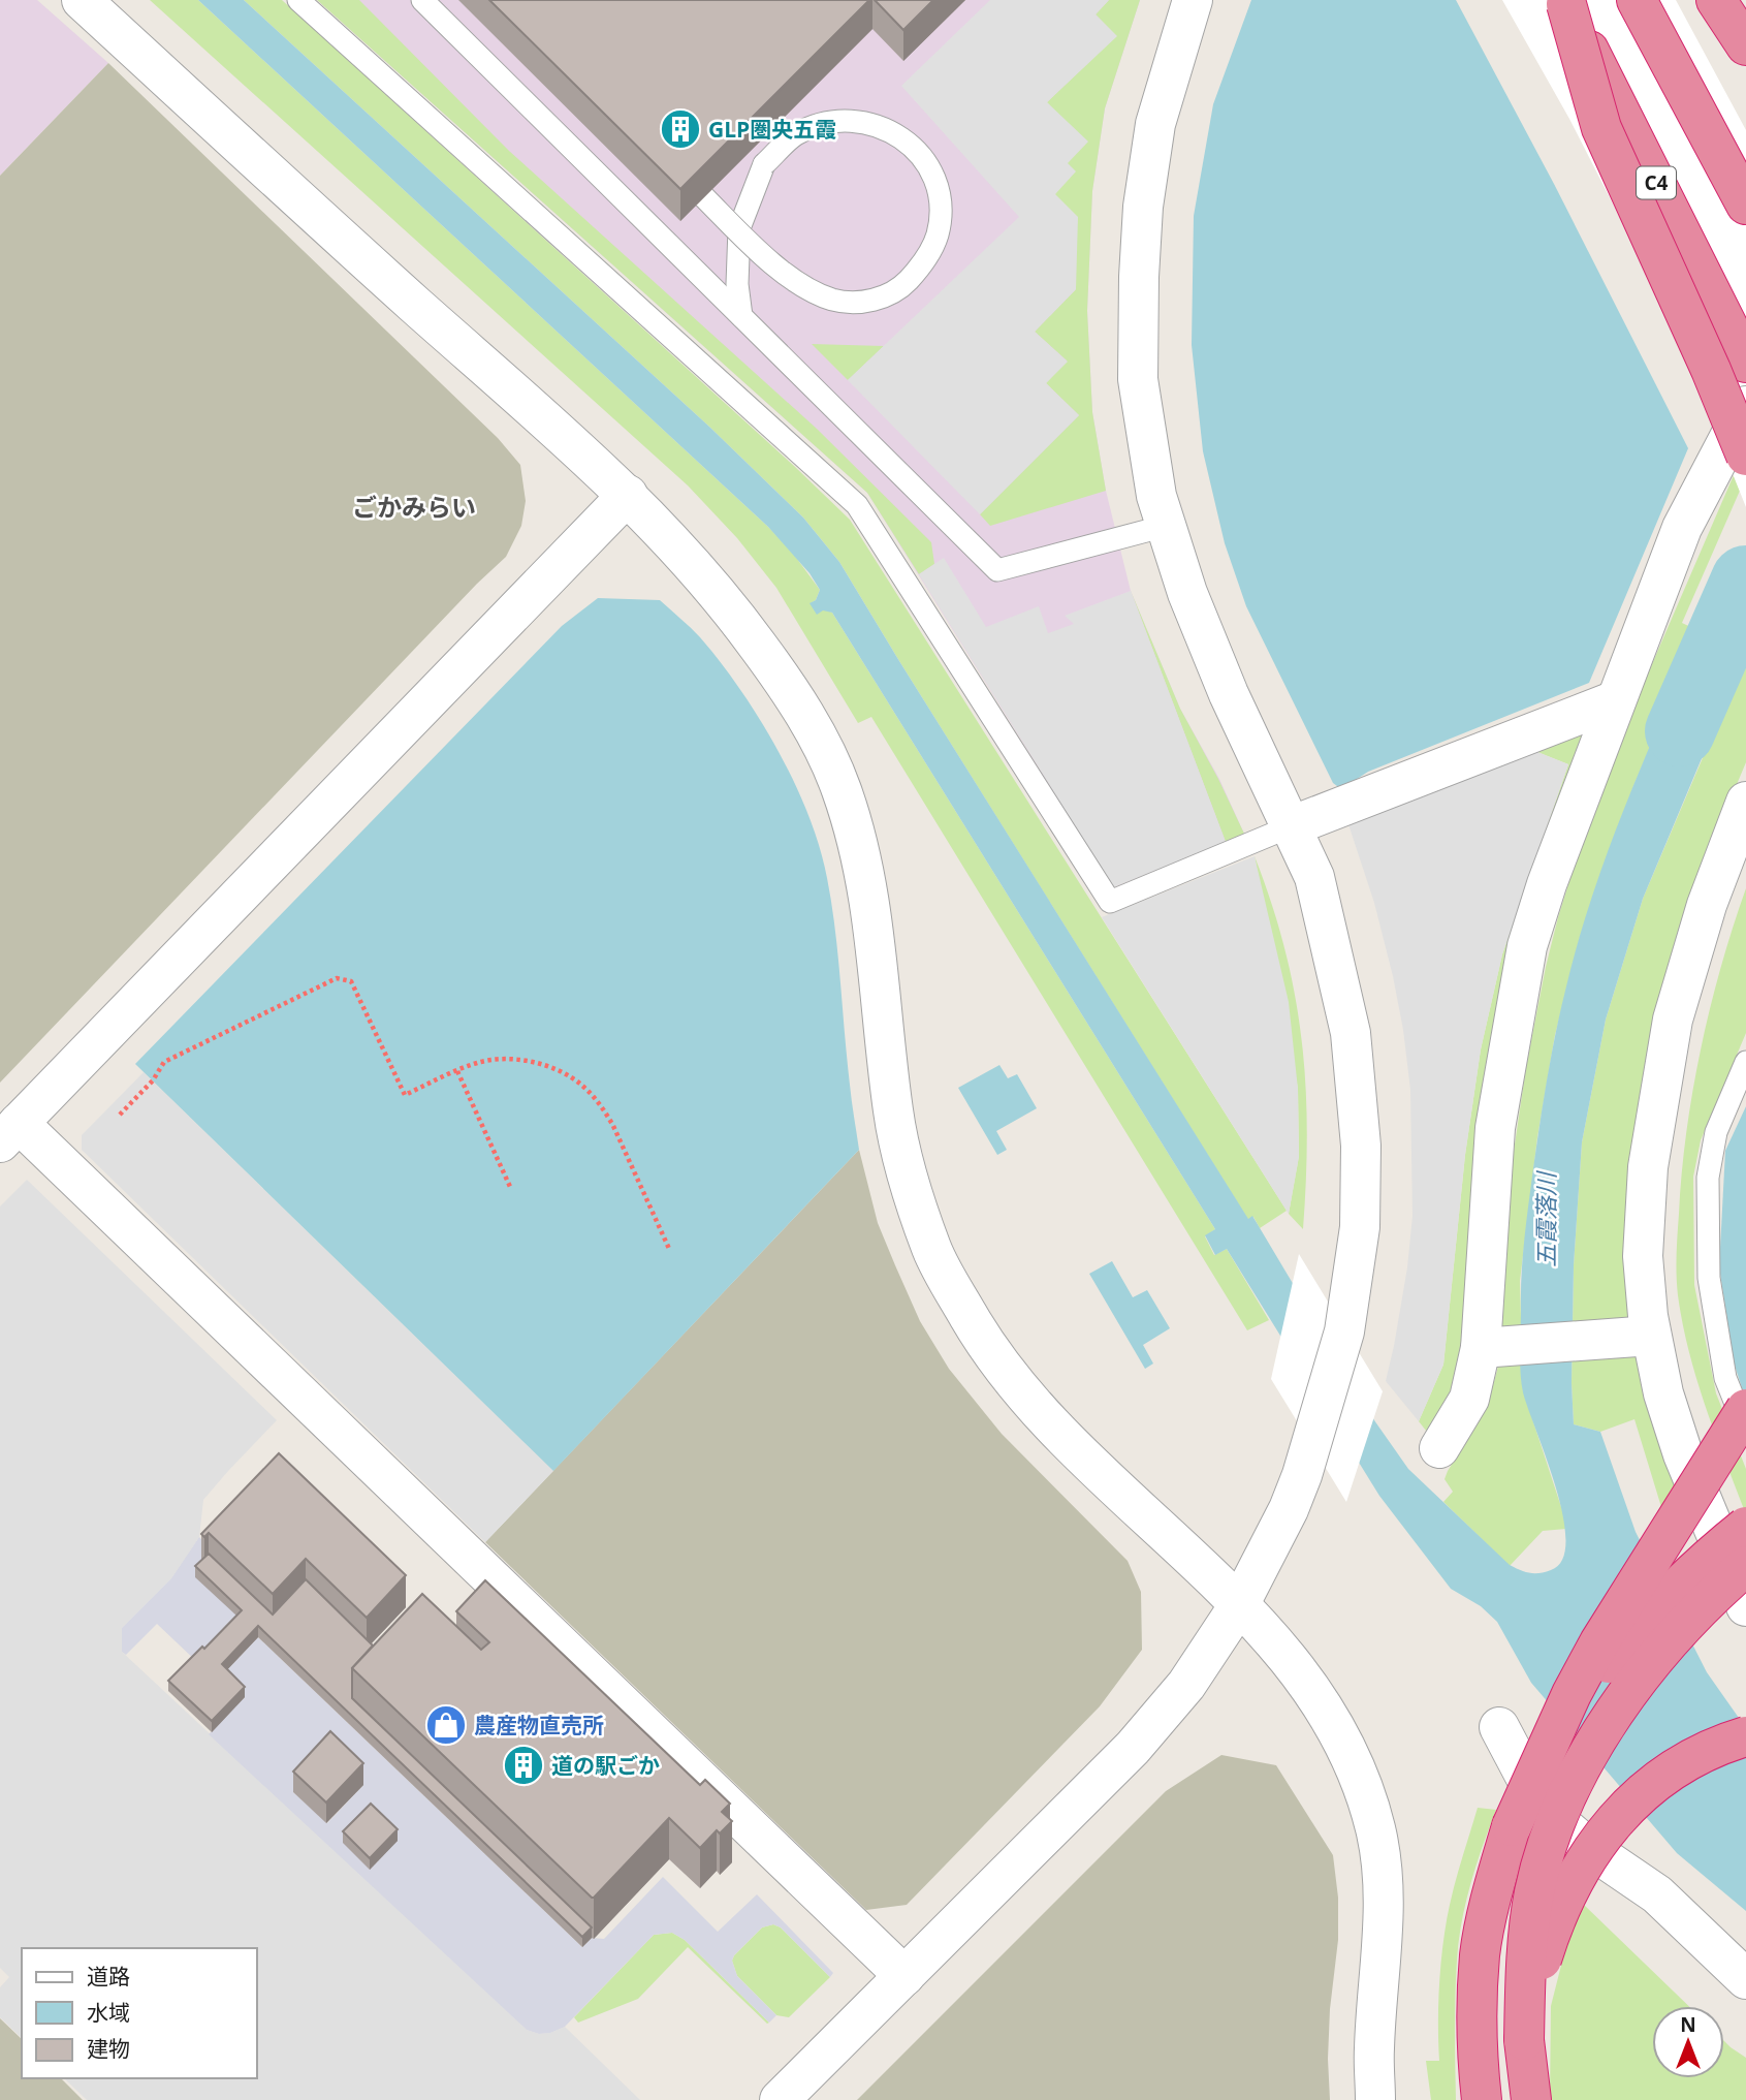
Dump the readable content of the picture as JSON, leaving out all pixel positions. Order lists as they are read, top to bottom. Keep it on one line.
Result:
{"streets":{"highway":["C4"]},"districts":["ごかみらい"],"water":["五霞落川"],"places":{"building":["GLP圏央五霞","道の駅ごか"],"shop":["農産物直売所"]},"legend":["道路","水域","建物"],"north":"top"}
